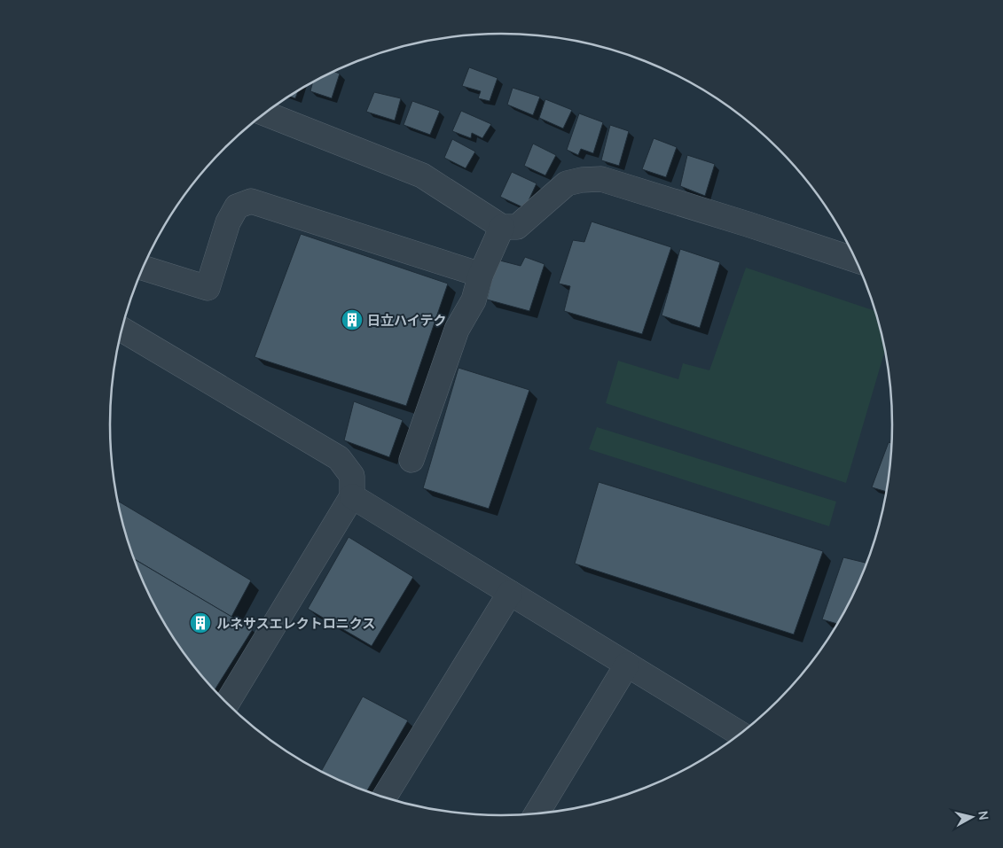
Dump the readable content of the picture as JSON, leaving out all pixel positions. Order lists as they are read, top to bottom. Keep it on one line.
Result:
{"places":{"building":["日立ハイテク","ルネサスエレクトロニクス"]},"north":"right"}
